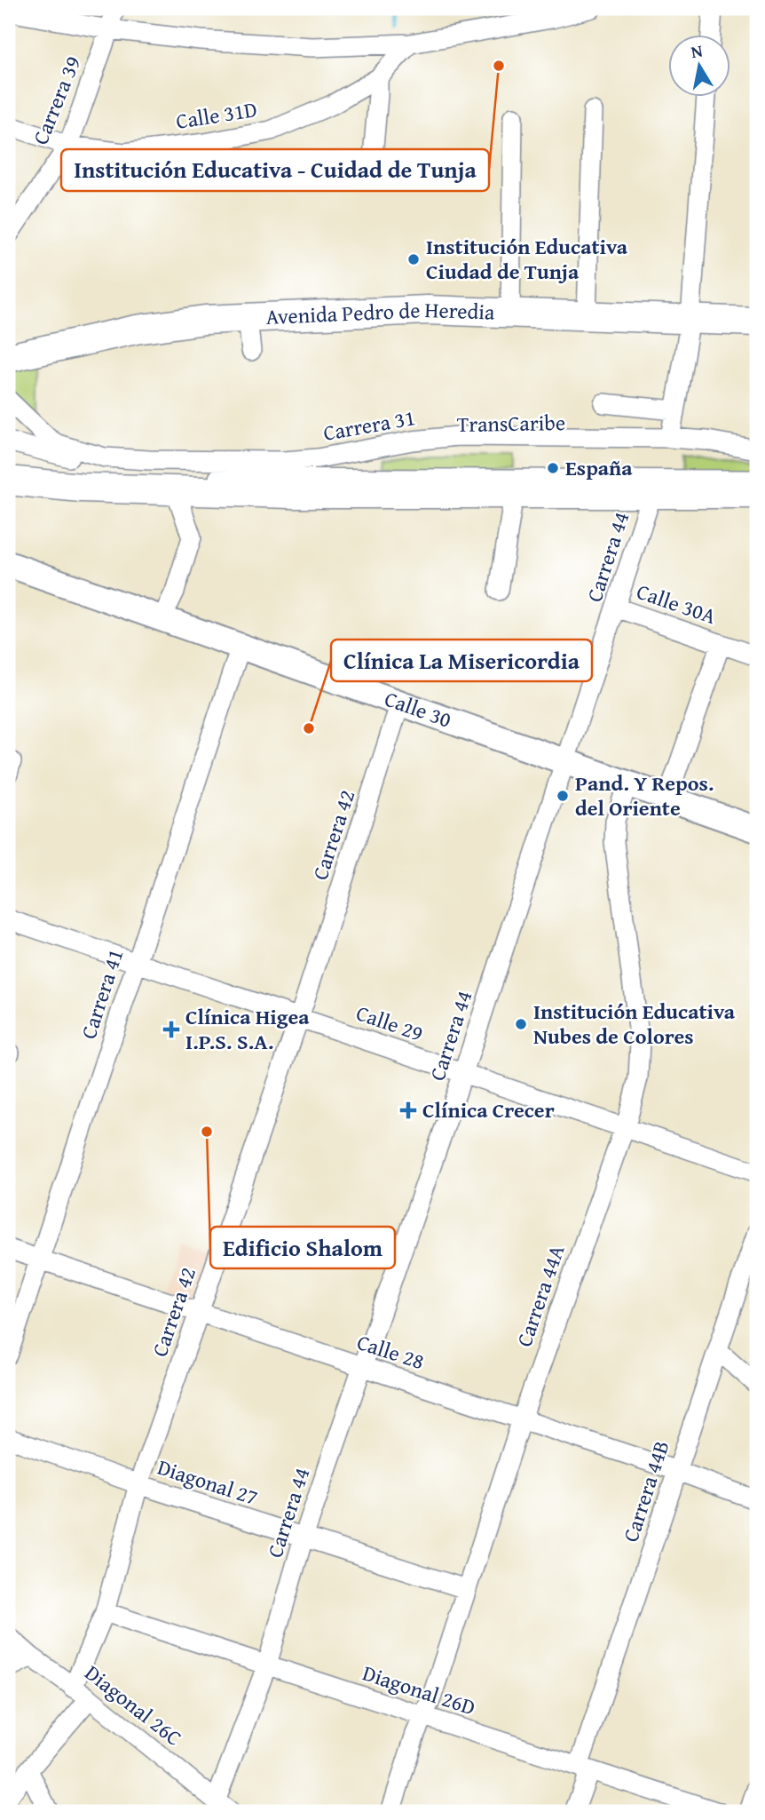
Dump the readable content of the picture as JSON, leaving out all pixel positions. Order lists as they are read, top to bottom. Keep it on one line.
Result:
{"streets":{"highway":["Avenida Pedro de Heredia"],"main road":["Calle 30"],"street":["Carrera 39","Calle 31D","TransCaribe","Carrera 31","Carrera 44","Calle 30A","Carrera 42","Carrera 41","Calle 29","Carrera 44A","Calle 28","Diagonal 27","Carrera 44B","Diagonal 26D","Diagonal 26C"]},"crossings":[["Carrera 39","Calle 31D"],["Carrera 44","Calle 30A"],["Carrera 44","Calle 30"],["Carrera 44","Calle 29"],["Carrera 44","Calle 28"],["Carrera 44","Diagonal 27"],["Carrera 44","Diagonal 26D"],["Carrera 44","Diagonal 26C"],["Calle 30","Carrera 42"],["Calle 30","Carrera 41"],["Calle 30","Carrera 44A"],["Carrera 42","Calle 29"],["Carrera 42","Calle 28"],["Carrera 42","Diagonal 27"],["Carrera 42","Diagonal 26D"],["Carrera 42","Diagonal 26C"],["Carrera 41","Calle 29"],["Carrera 41","Calle 28"],["Calle 29","Carrera 44A"],["Carrera 44A","Calle 28"],["Carrera 44A","Diagonal 27"],["Carrera 44A","Diagonal 26D"],["Calle 28","Carrera 44B"],["Carrera 44B","Diagonal 26D"]],"places":{"other":["Institución Educativa - Cuidad de Tunja","Institución Educativa Ciudad de Tunja","España","Clínica La Misericordia","Pand. Y Repos. del Oriente","Institución Educativa Nubes de Colores","Edificio Shalom"],"health":["Clínica Higea I.P.S. S.A.","Clínica Crecer"]},"north":"top"}
